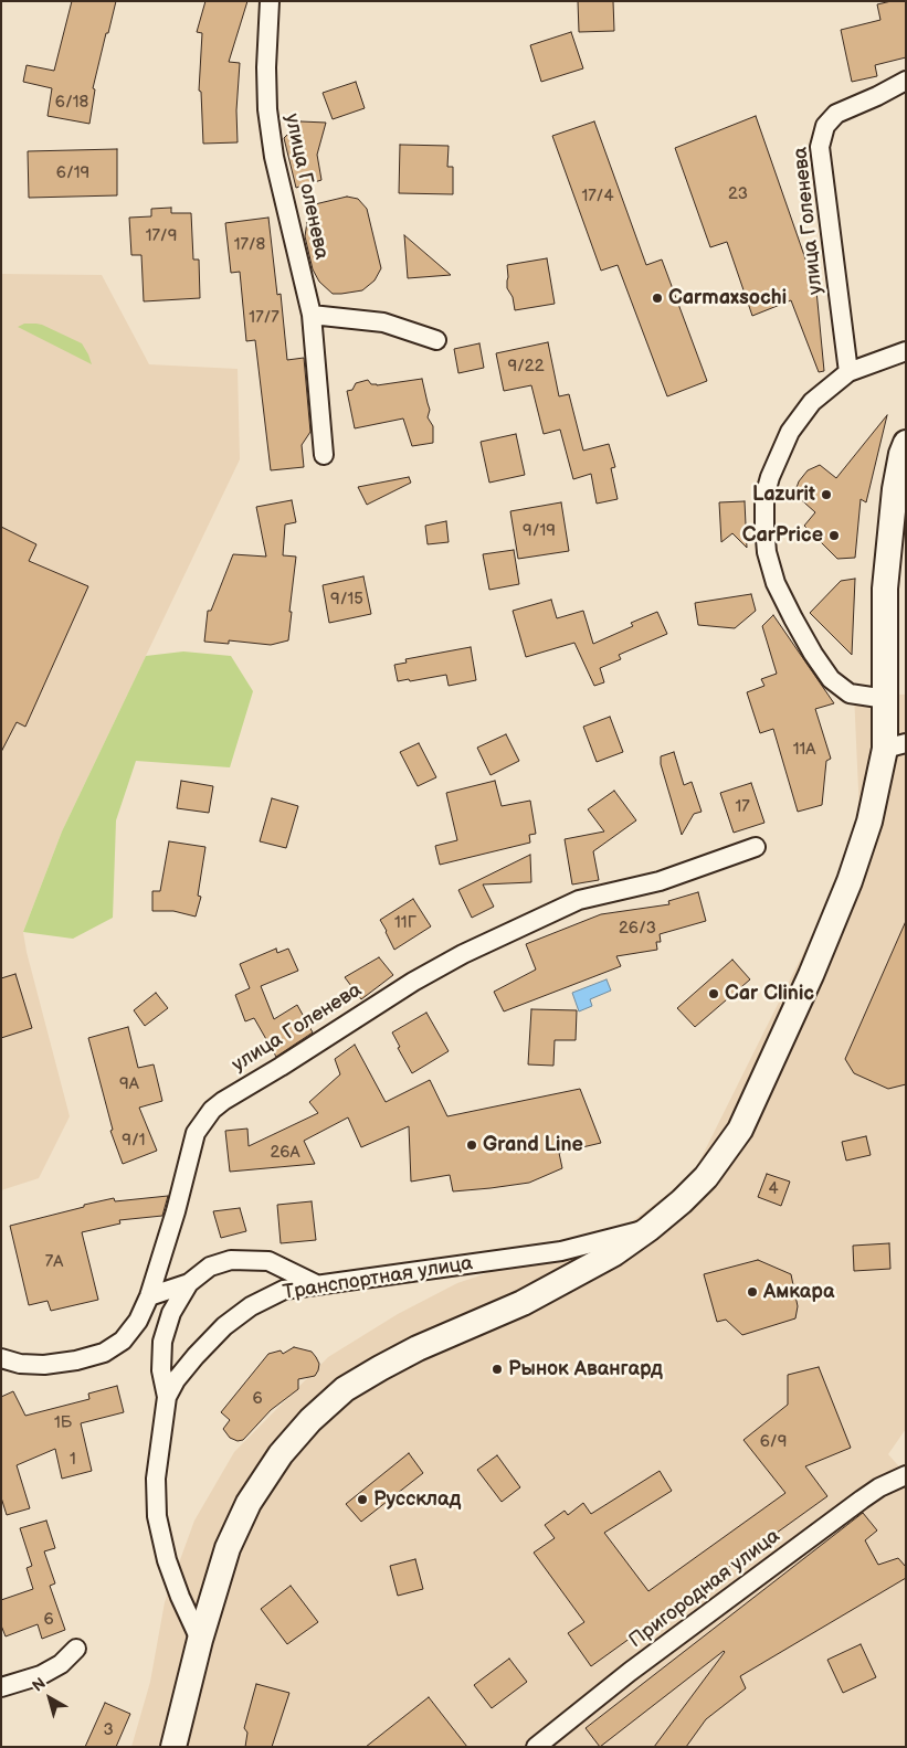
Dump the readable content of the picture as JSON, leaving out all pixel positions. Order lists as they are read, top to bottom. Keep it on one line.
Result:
{"streets":{"main road":["Транспортная улица"],"street":["улица Голенева","Пригородная улица"]},"places":["Carmaxsochi","Lazurit","CarPrice","Car Clinic","Grand Line","Амкара","Рынок Авангард","Руссклад"],"house_numbers":["6/18","6/19","23","17/4","17/9","17/8","17/7","9/22","9/19","9/15","11А","17","11Г","26/3","9А","9/1","26А","4","7А","6","1Б","6/9","1","6","3"],"north":"top left"}
